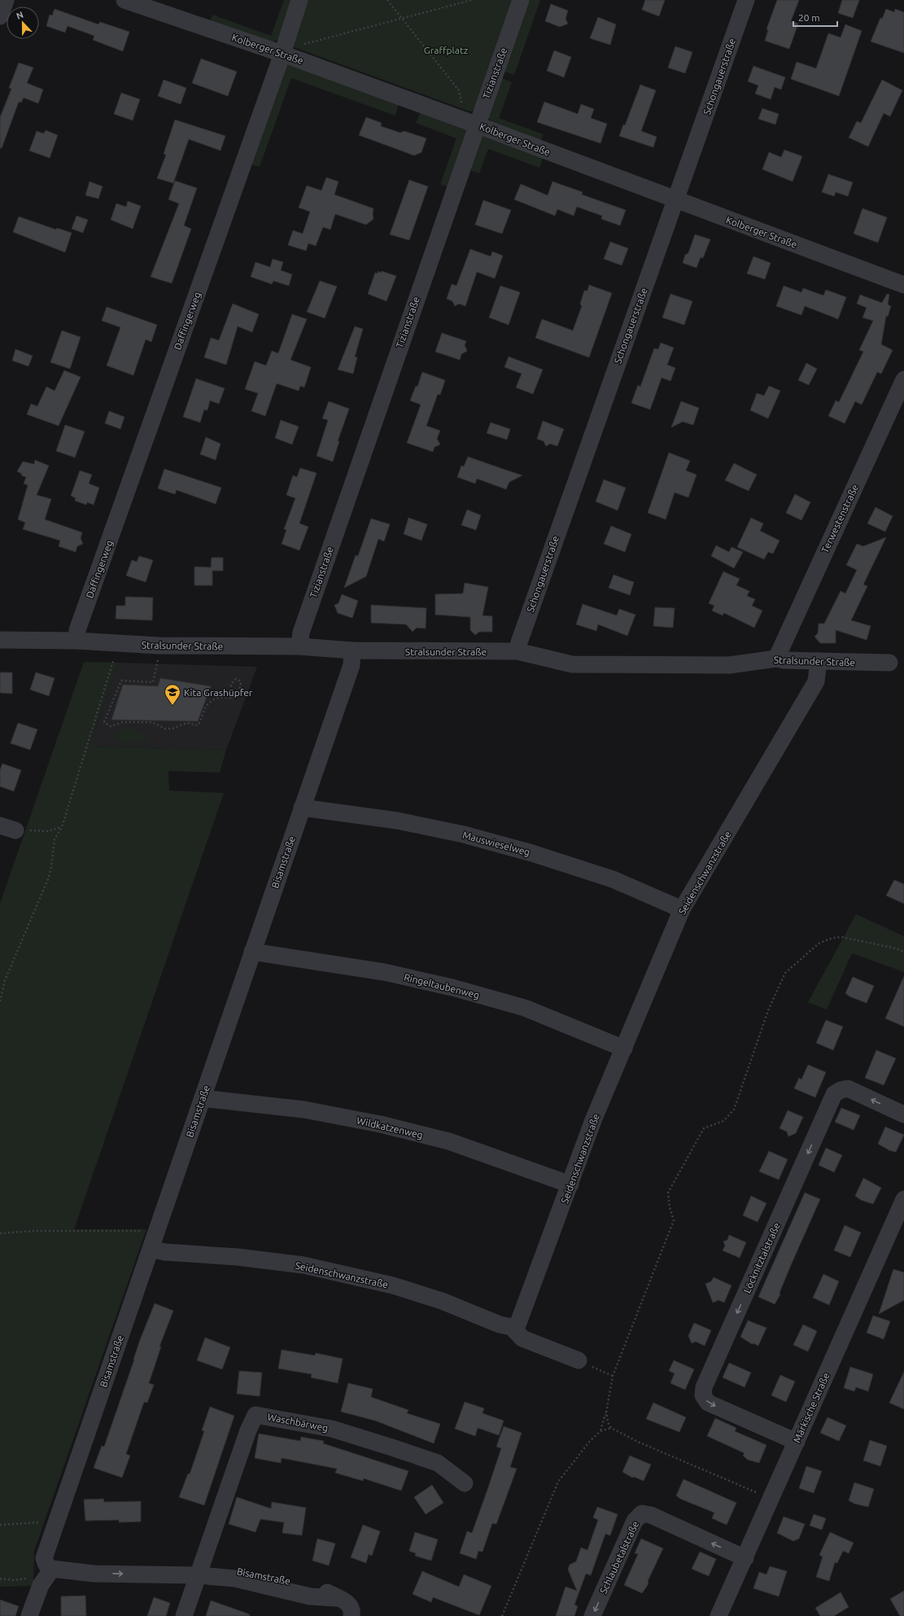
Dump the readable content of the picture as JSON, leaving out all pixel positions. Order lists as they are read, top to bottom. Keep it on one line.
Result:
{"streets":{"street":["Kolberger Straße","Tizianstraße","Schongauerstraße","Daffingerweg","Terwestenstraße","Stralsunder Straße","Mauswieselweg","Bisamstraße","Seidenschwanzstraße","Ringeltaubenweg","Wildkatzenweg","Löcknitztalstraße","Märkische Straße","Waschbärweg","Schlaubetalstraße"]},"crossings":[["Kolberger Straße","Tizianstraße"],["Kolberger Straße","Schongauerstraße"],["Kolberger Straße","Daffingerweg"],["Tizianstraße","Stralsunder Straße"],["Schongauerstraße","Stralsunder Straße"],["Daffingerweg","Stralsunder Straße"],["Terwestenstraße","Stralsunder Straße"],["Stralsunder Straße","Bisamstraße"],["Stralsunder Straße","Seidenschwanzstraße"],["Mauswieselweg","Bisamstraße"],["Mauswieselweg","Seidenschwanzstraße"],["Bisamstraße","Seidenschwanzstraße"],["Bisamstraße","Ringeltaubenweg"],["Bisamstraße","Wildkatzenweg"],["Bisamstraße","Waschbärweg"],["Seidenschwanzstraße","Ringeltaubenweg"],["Seidenschwanzstraße","Wildkatzenweg"],["Löcknitztalstraße","Märkische Straße"],["Märkische Straße","Schlaubetalstraße"]],"parks":["Graffplatz"],"places":{"school or university":["Kita Grashüpfer"]},"scale_bar":"20 m","north":"top"}
